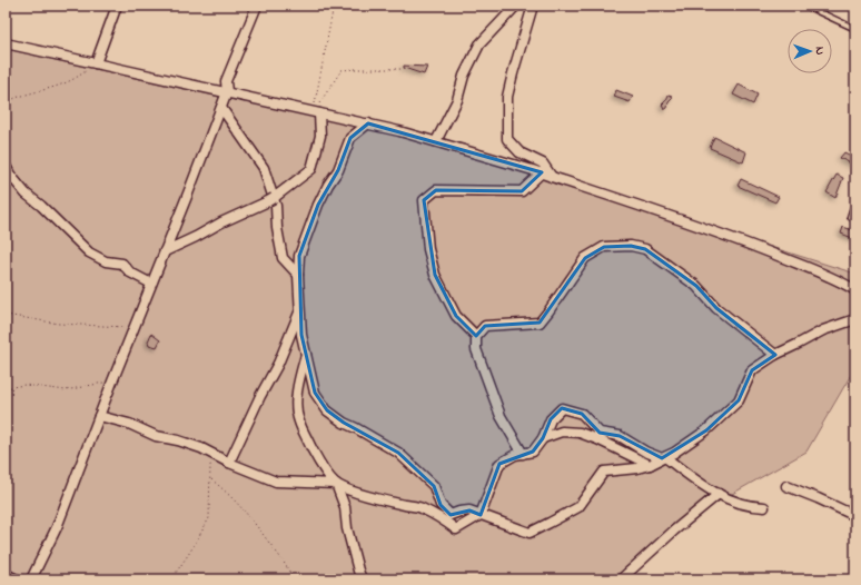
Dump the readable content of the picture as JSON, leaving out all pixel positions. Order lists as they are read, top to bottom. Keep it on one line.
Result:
{"north":"right"}
